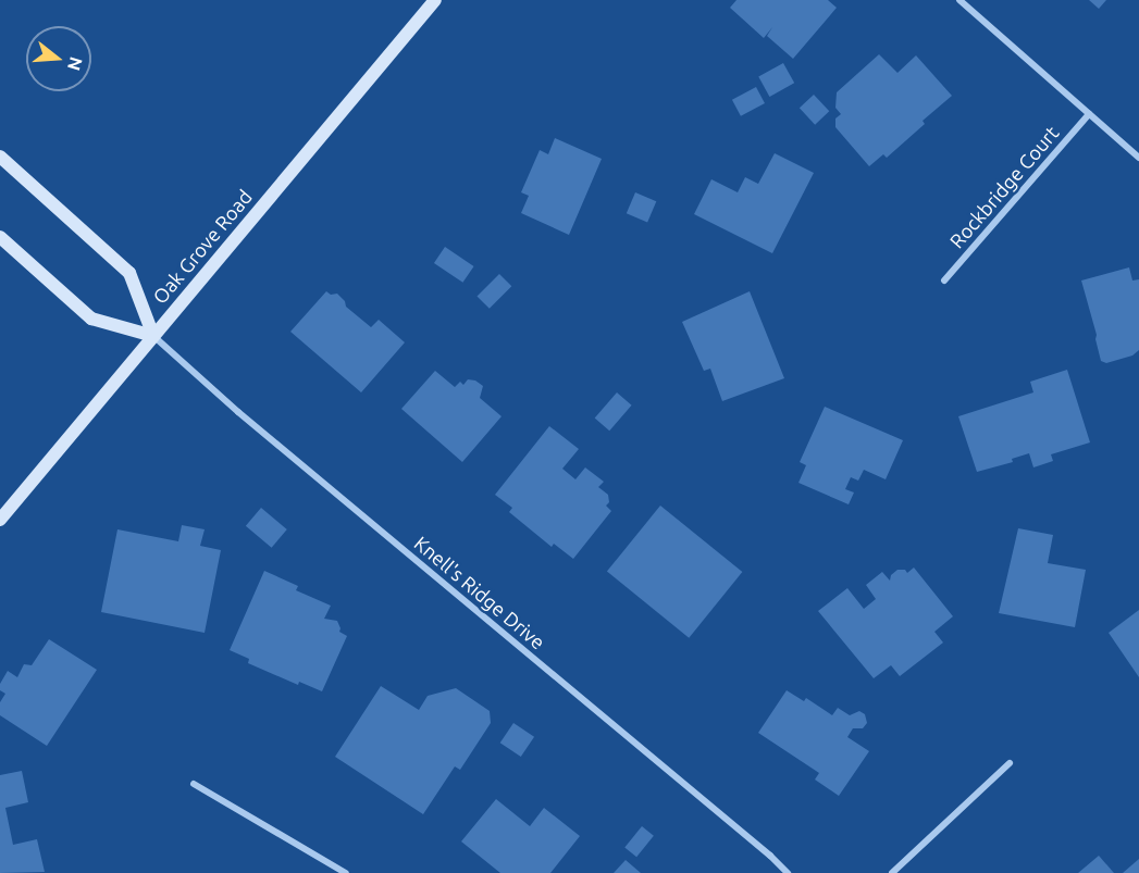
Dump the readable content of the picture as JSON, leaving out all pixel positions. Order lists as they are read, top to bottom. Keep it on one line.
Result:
{"streets":{"street":["Rockbridge Court","Oak Grove Road","Knell's Ridge Drive"]},"crossings":[["Oak Grove Road","Knell's Ridge Drive"]],"north":"right"}
